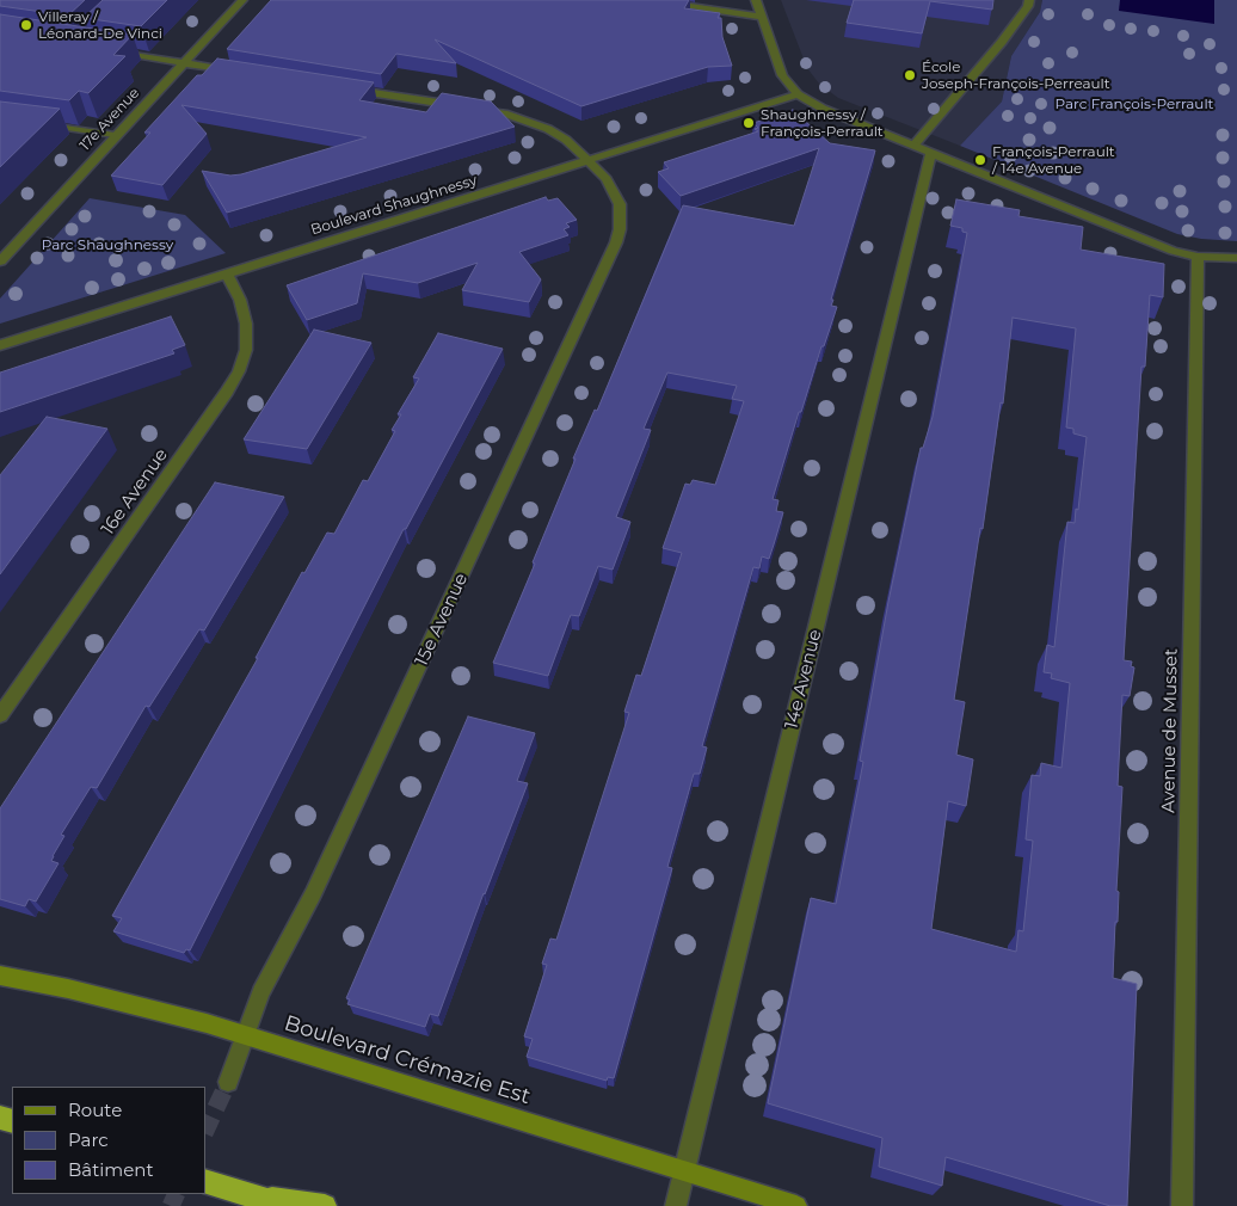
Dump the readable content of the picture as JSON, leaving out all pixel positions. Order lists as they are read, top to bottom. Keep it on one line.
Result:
{"streets":{"main road":["Boulevard Crémazie Est"],"street":["17e Avenue","Boulevard Shaughnessy","16e Avenue","15e Avenue","14e Avenue","Avenue de Musset"]},"crossings":[["Boulevard Shaughnessy","16e Avenue"],["Boulevard Shaughnessy","15e Avenue"],["15e Avenue","Boulevard Crémazie Est"],["14e Avenue","Boulevard Crémazie Est"]],"parks":["Parc François-Perrault","Parc Shaughnessy"],"places":["Villeray / Léonard-De Vinci","École Joseph-François-Perreault","Shaughnessy / François-Perrault","François-Perrault / 14e Avenue"],"legend":["Route","Parc","Bâtiment"]}
